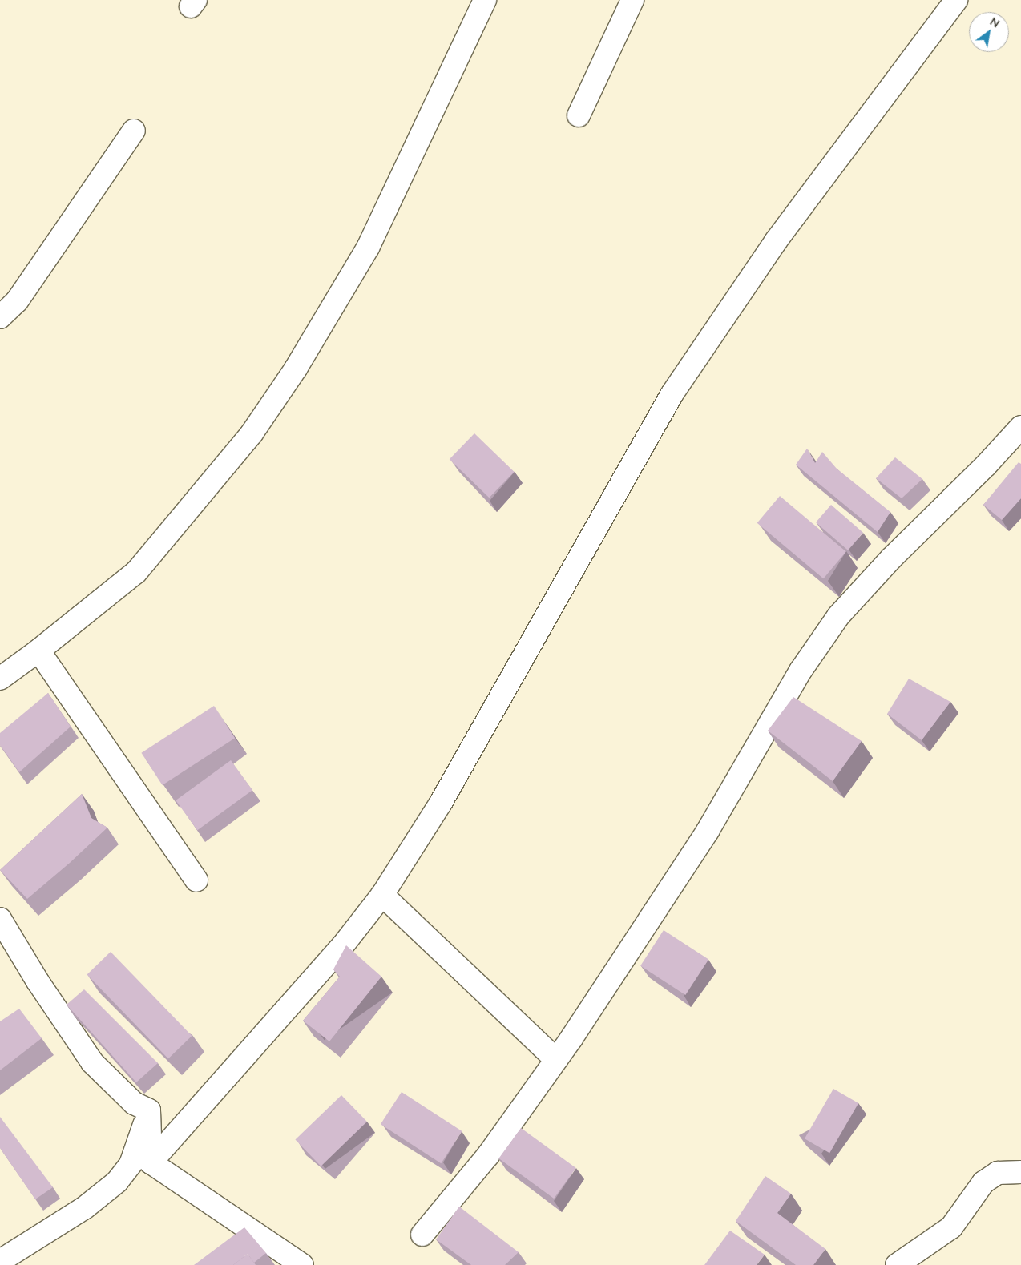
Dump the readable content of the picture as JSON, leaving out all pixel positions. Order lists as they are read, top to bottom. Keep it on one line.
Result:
{"north":"top right"}
